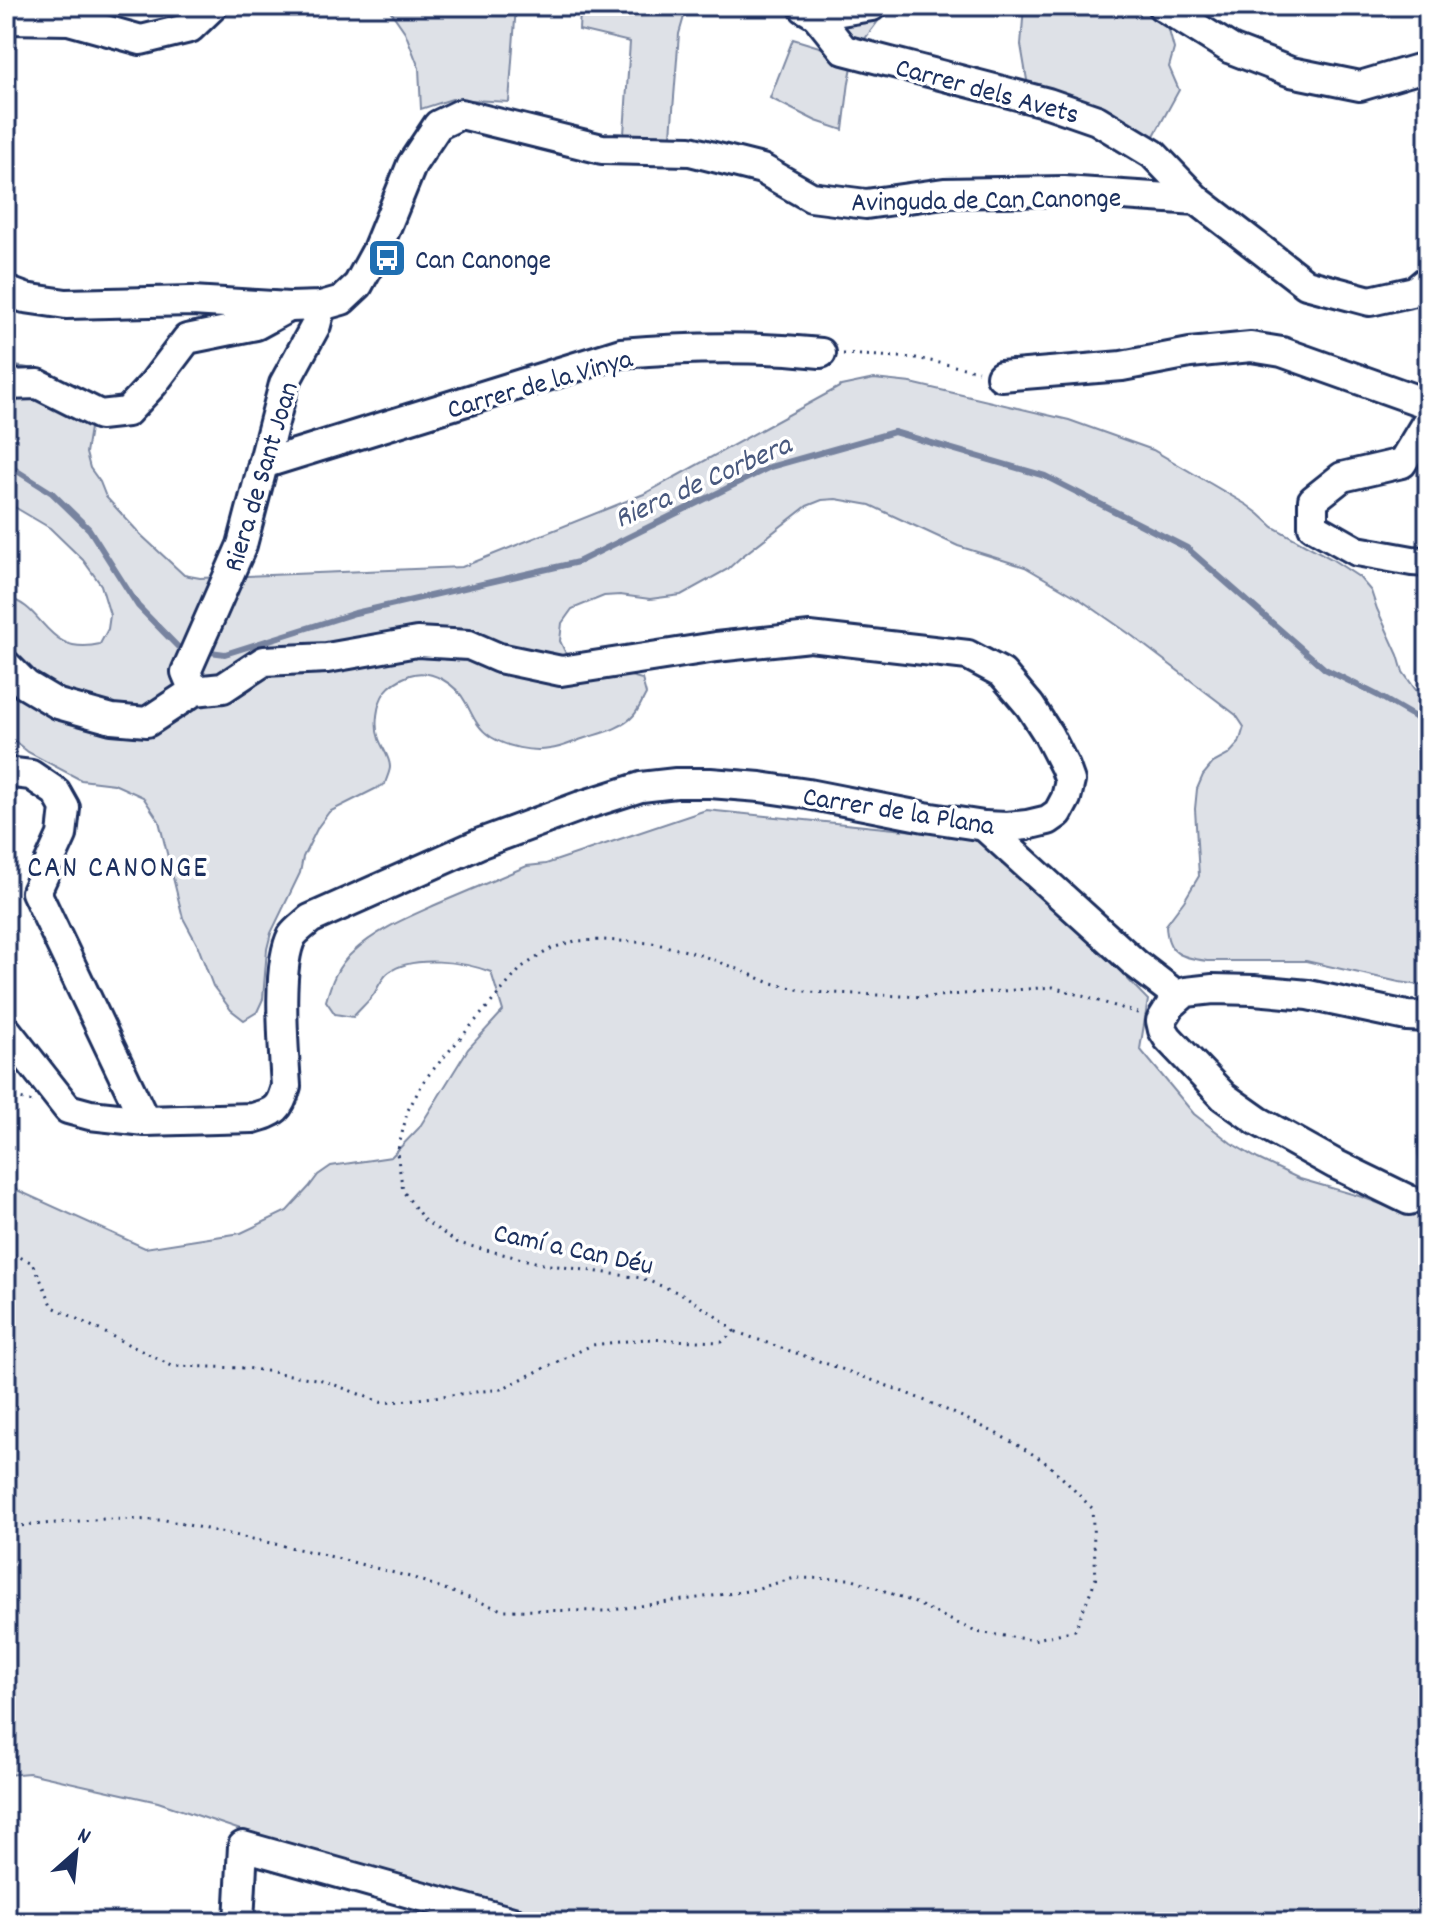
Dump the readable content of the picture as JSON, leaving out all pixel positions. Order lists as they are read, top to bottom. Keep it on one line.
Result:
{"streets":{"street":["Carrer dels Avets","Avinguda de Can Canonge","Carrer de la Vinya","Riera de Sant Joan","Carrer de la Plana"],"path":["Camí a Can Déu"]},"crossings":[["Carrer dels Avets","Avinguda de Can Canonge"],["Avinguda de Can Canonge","Riera de Sant Joan"],["Carrer de la Vinya","Riera de Sant Joan"],["Riera de Sant Joan","Carrer de la Plana"]],"districts":["CAN CANONGE"],"water":["Riera de Corbera"],"places":{"bus stop":["Can Canonge"]},"north":"top right"}
